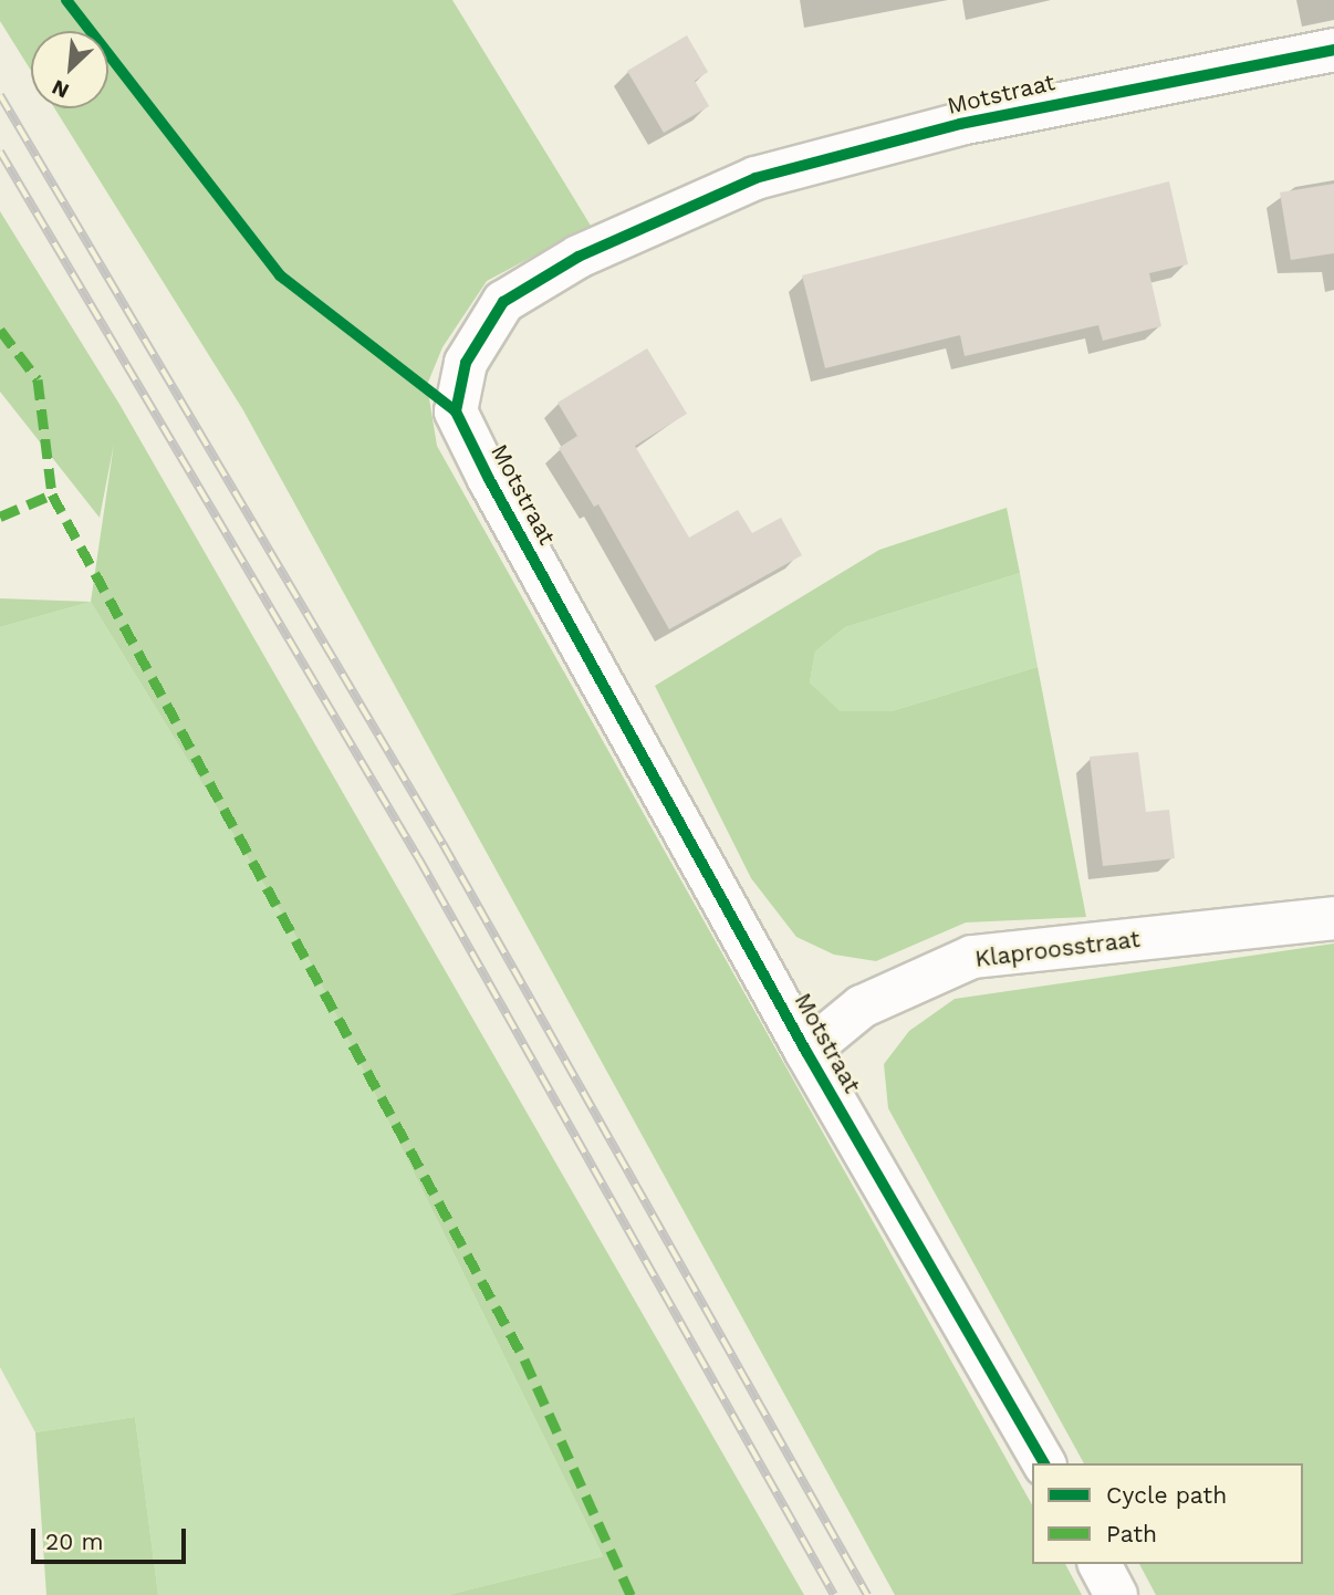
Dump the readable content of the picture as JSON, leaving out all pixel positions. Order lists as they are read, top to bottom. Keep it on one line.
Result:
{"streets":{"street":["Motstraat","Klaproosstraat"]},"crossings":[["Motstraat","Klaproosstraat"]],"legend":["Cycle path","Path"],"scale_bar":"20 m","north":"bottom left"}
